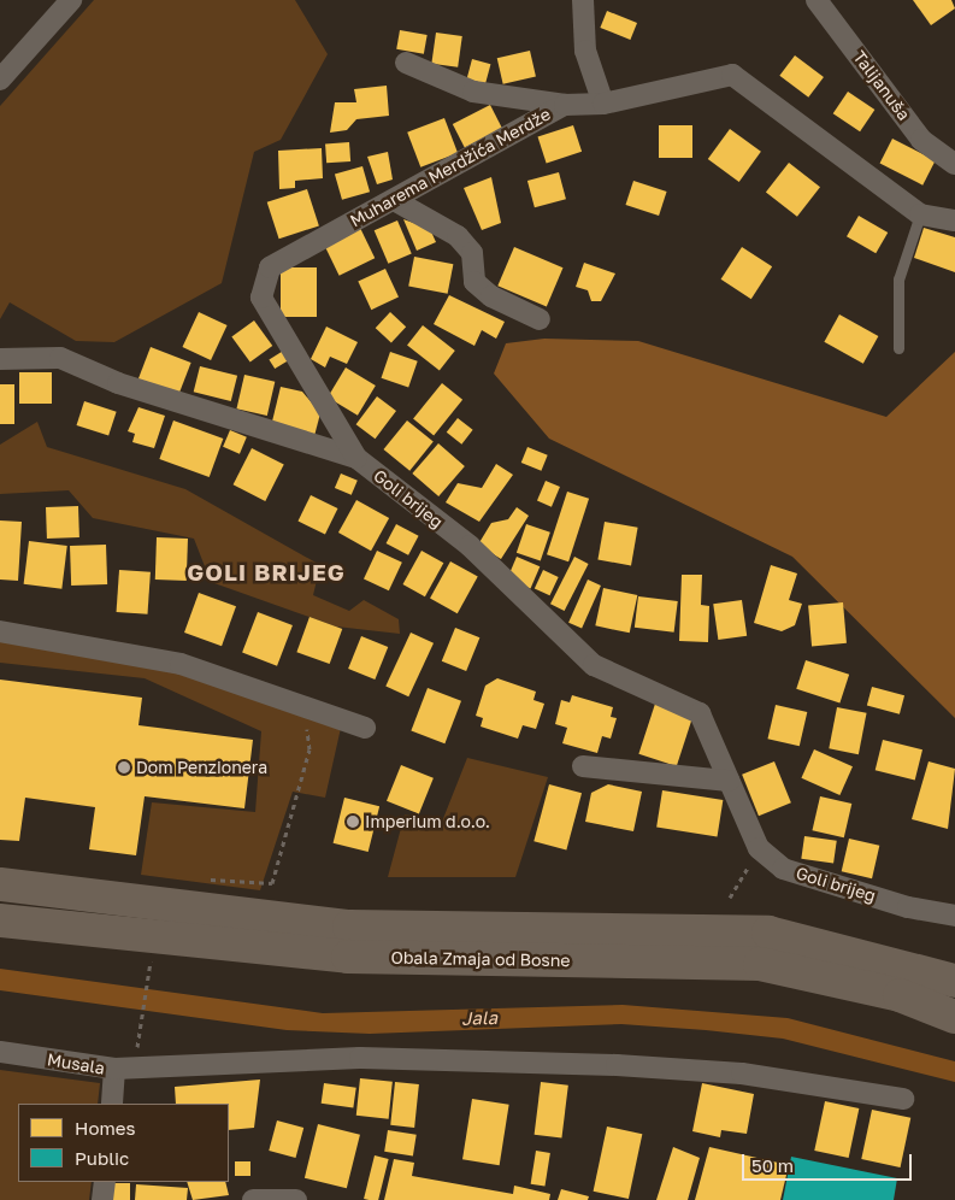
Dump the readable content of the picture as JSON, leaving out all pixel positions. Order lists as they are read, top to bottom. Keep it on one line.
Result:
{"streets":{"main road":["Obala Zmaja od Bosne"],"street":["Talijanuša","Muharema Merdžića Merdže","Goli brijeg","Musala"]},"crossings":[["Muharema Merdžića Merdže","Goli brijeg"]],"districts":["GOLI BRIJEG"],"water":["Jala"],"places":["Dom Penzionera","Imperium d.o.o."],"legend":["Homes","Public"],"scale_bar":"50 m"}
